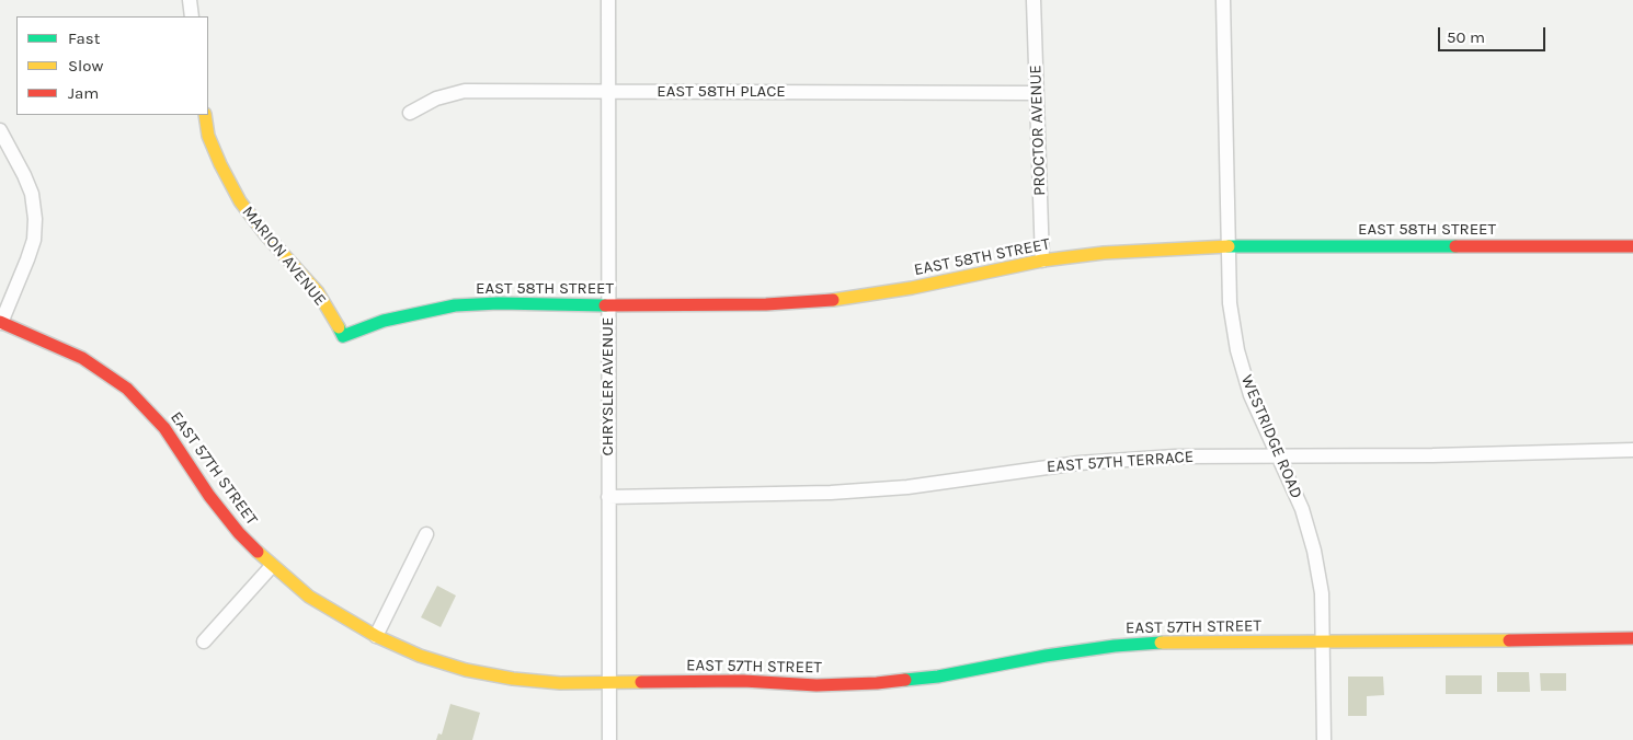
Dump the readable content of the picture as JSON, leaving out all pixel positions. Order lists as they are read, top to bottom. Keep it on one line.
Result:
{"streets":{"street":["EAST 58TH PLACE","PROCTOR AVENUE","EAST 58TH STREET","MARION AVENUE","CHRYSLER AVENUE","WESTRIDGE ROAD","EAST 57TH TERRACE","EAST 57TH STREET"]},"crossings":[["EAST 58TH PLACE","PROCTOR AVENUE"],["EAST 58TH PLACE","CHRYSLER AVENUE"],["PROCTOR AVENUE","EAST 58TH STREET"],["EAST 58TH STREET","MARION AVENUE"],["EAST 58TH STREET","CHRYSLER AVENUE"],["EAST 58TH STREET","WESTRIDGE ROAD"],["CHRYSLER AVENUE","EAST 57TH TERRACE"],["CHRYSLER AVENUE","EAST 57TH STREET"],["WESTRIDGE ROAD","EAST 57TH TERRACE"],["WESTRIDGE ROAD","EAST 57TH STREET"]],"legend":["Fast","Slow","Jam"],"scale_bar":"50 m"}
